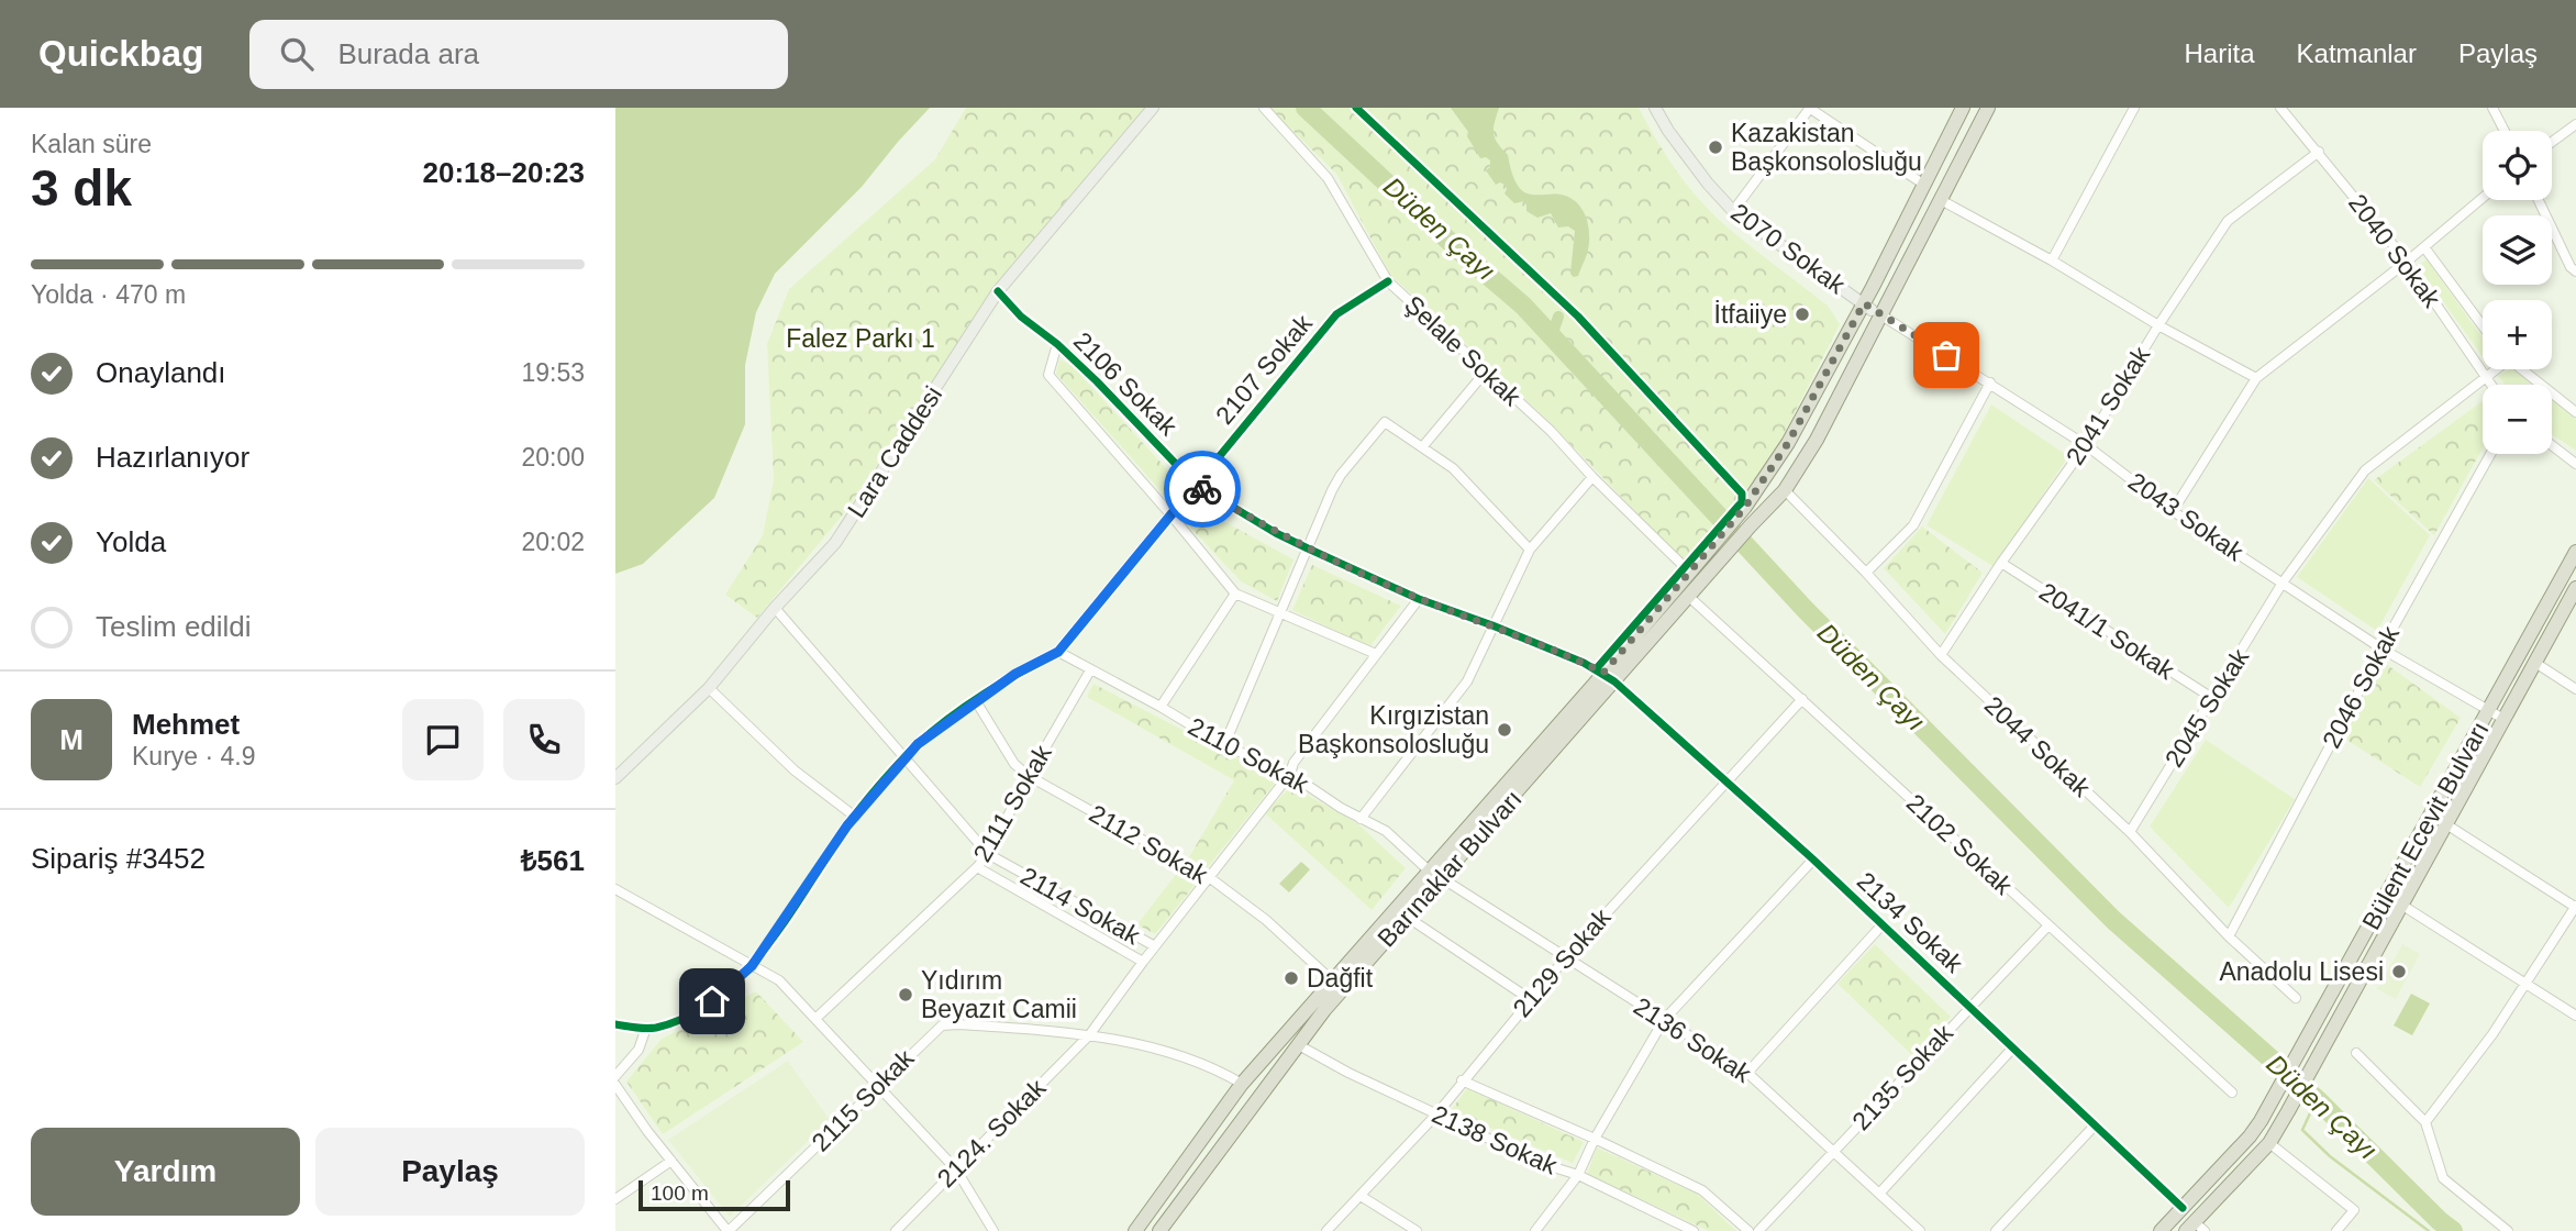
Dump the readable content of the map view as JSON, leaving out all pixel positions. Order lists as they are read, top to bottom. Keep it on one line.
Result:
{"streets":{"main road":["Bülent Ecevit Bulvarı","Barınaklar Bulvarı"],"street":["2070 Sokak","2040 Sokak","Şelale Sokak","2107 Sokak","2106 Sokak","2041 Sokak","Lara Caddesi","2043 Sokak","2041/1 Sokak","2046 Sokak","2045 Sokak","2044 Sokak","2110 Sokak","2111 Sokak","2112 Sokak","2102 Sokak","2114 Sokak","2134 Sokak","2129 Sokak","2136 Sokak","2135 Sokak","2115 Sokak","2124. Sokak","2138 Sokak"]},"crossings":[["2070 Sokak","2043 Sokak"],["2040 Sokak","2045 Sokak"],["Şelale Sokak","2107 Sokak"],["2107 Sokak","2106 Sokak"],["2107 Sokak","2110 Sokak"],["2107 Sokak","2112 Sokak"],["2107 Sokak","2114 Sokak"],["2106 Sokak","Lara Caddesi"],["2106 Sokak","Barınaklar Bulvarı"],["2106 Sokak","2114 Sokak"],["2106 Sokak","2134 Sokak"],["2041 Sokak","2043 Sokak"],["2041 Sokak","2041/1 Sokak"],["2041 Sokak","2044 Sokak"],["Lara Caddesi","2114 Sokak"],["2043 Sokak","2046 Sokak"],["2043 Sokak","2045 Sokak"],["2043 Sokak","Bülent Ecevit Bulvarı"],["2041/1 Sokak","2045 Sokak"],["2046 Sokak","2044 Sokak"],["2045 Sokak","2044 Sokak"],["2044 Sokak","Barınaklar Bulvarı"],["2110 Sokak","2111 Sokak"],["2110 Sokak","Barınaklar Bulvarı"],["2110 Sokak","2114 Sokak"],["2110 Sokak","2136 Sokak"],["2111 Sokak","2112 Sokak"],["2111 Sokak","2114 Sokak"],["Bülent Ecevit Bulvarı","2134 Sokak"],["2112 Sokak","Barınaklar Bulvarı"],["2112 Sokak","2114 Sokak"],["2102 Sokak","Barınaklar Bulvarı"],["2102 Sokak","2129 Sokak"],["2102 Sokak","2135 Sokak"],["Barınaklar Bulvarı","2134 Sokak"],["Barınaklar Bulvarı","2136 Sokak"],["Barınaklar Bulvarı","2115 Sokak"],["Barınaklar Bulvarı","2138 Sokak"],["2114 Sokak","2124. Sokak"],["2134 Sokak","2129 Sokak"],["2134 Sokak","2135 Sokak"],["2129 Sokak","2136 Sokak"],["2129 Sokak","2138 Sokak"],["2136 Sokak","2135 Sokak"],["2115 Sokak","2124. Sokak"]],"water":["Düden Çayı"],"parks":["Falez Parkı 1"],"places":["Kazakistan Başkonsolosluğu","İtfaiiye","Kırgızistan Başkonsolosluğu","Anadolu Lisesi","Dağfit","Yıdırım Beyazıt Camii"],"scale_bar":"100 m","page":{"header":"Quickbag","search":"Burada ara","nav":["Harita","Katmanlar","Paylaş"],"heading":["3 dk","Kalan süre","20:18–20:23"],"panel":["Mehmet","Kurye · 4.9","Sipariş #3452","₺561"],"map_buttons":["+","−"],"bar":"Yolda · 470 m","list":[["Onaylandı","19:53"],["Hazırlanıyor","20:00"],["Yolda","20:02"],"Teslim edildi"],"round":"M","buttons":["Yardım","Paylaş"],"scale":"100 m"}}
